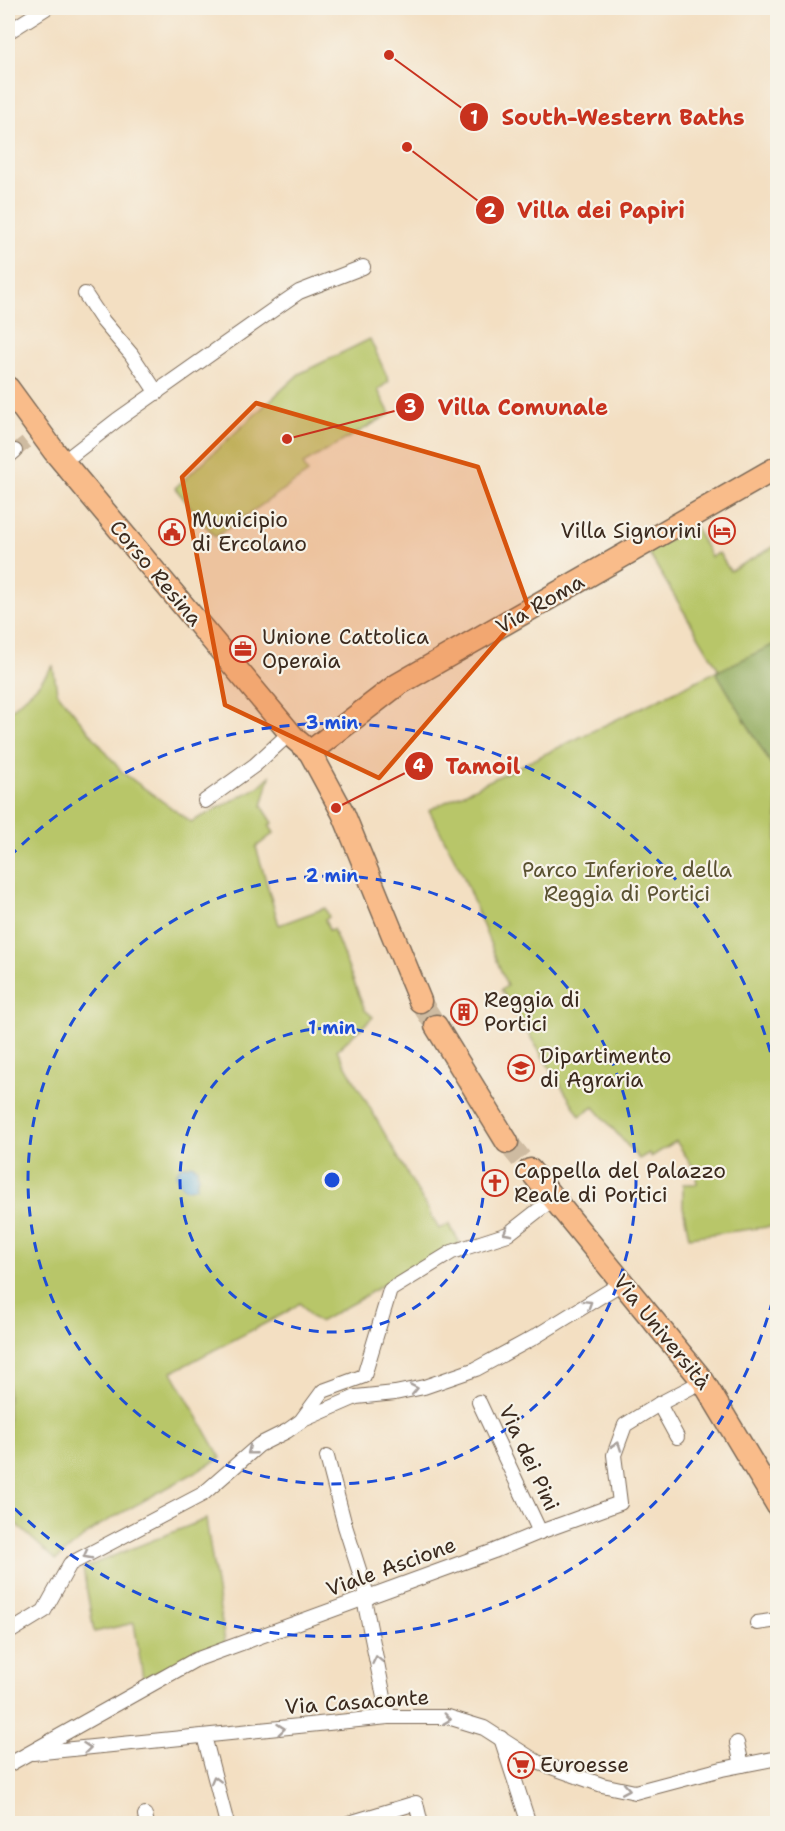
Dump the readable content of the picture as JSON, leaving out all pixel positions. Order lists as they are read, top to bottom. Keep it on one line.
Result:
{"streets":{"main road":["Corso Resina","Via Roma","Via Università"],"street":["Via dei Pini","Viale Ascione","Via Casaconte"]},"crossings":[["Corso Resina","Via Roma"],["Via Università","Viale Ascione"],["Via dei Pini","Viale Ascione"],["Viale Ascione","Via Casaconte"]],"one_way":["Via Casaconte"],"parks":["Parco Inferiore della Reggia di Portici"],"places":{"other":["South-Western Baths","Villa dei Papiri","Villa Comunale","Tamoil"],"hotel":["Villa Signorini"],"public building":["Municipio di Ercolano"],"office":["Unione Cattolica Operaia"],"building":["Reggia di Portici"],"school or university":["Dipartimento di Agraria"],"church":["Cappella del Palazzo Reale di Portici"],"supermarket":["Euroesse"]},"rings":["3 min","2 min","1 min"]}
